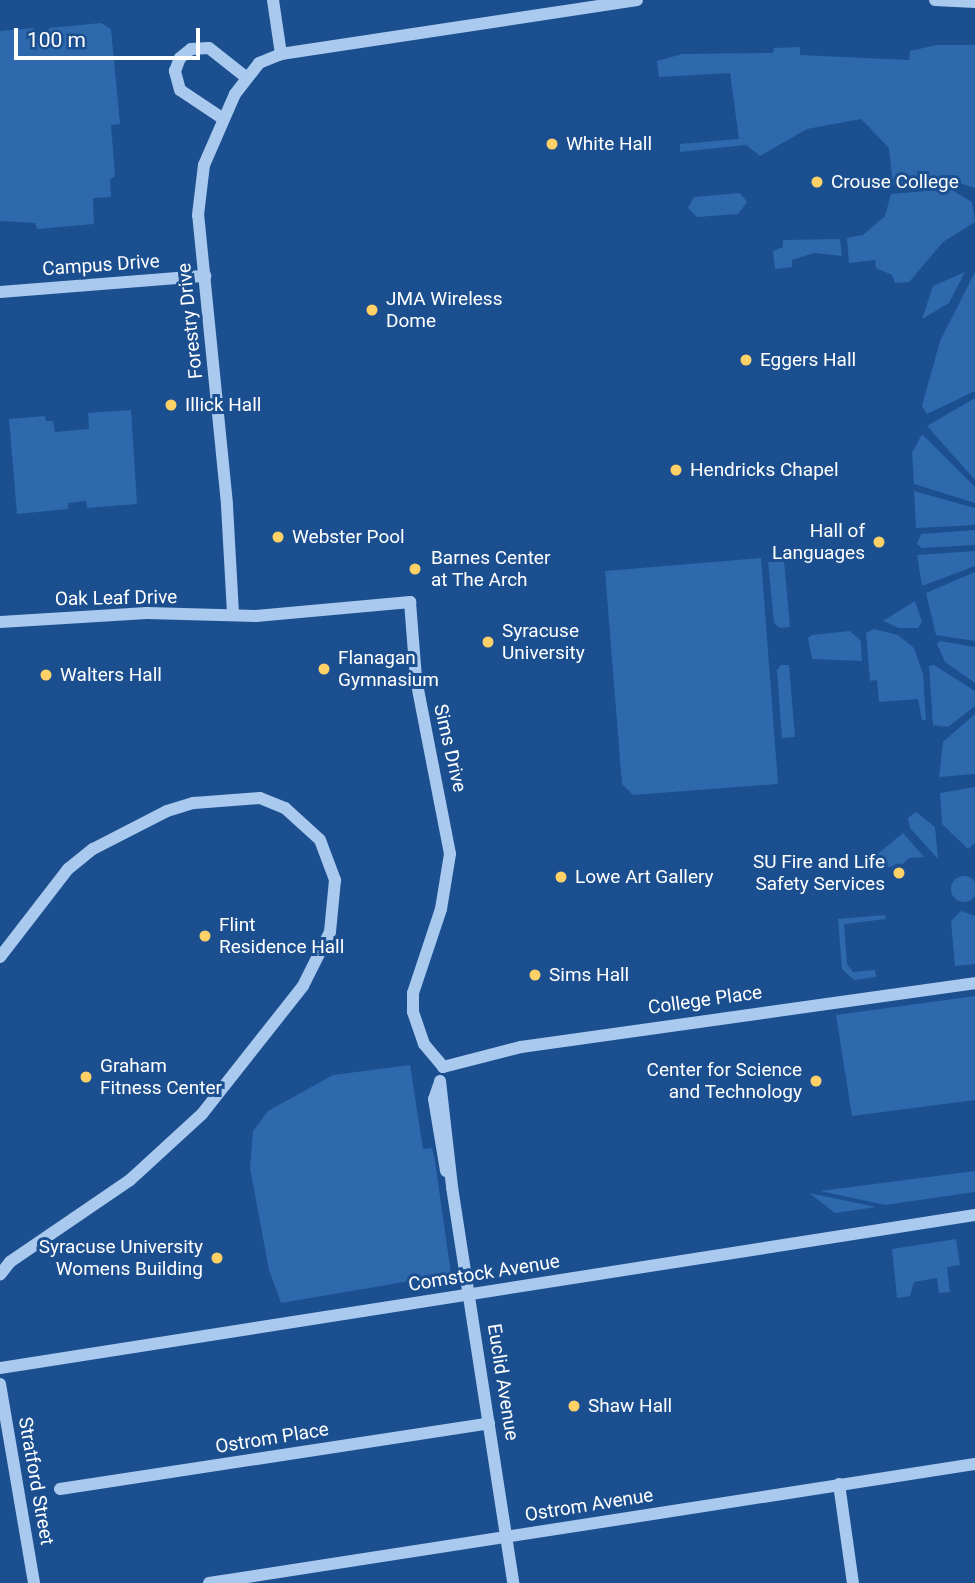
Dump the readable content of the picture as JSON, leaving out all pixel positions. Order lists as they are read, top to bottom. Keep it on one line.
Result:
{"streets":{"street":["Campus Drive","Forestry Drive","Oak Leaf Drive","Sims Drive","College Place","Comstock Avenue","Euclid Avenue","Ostrom Place","Stratford Street","Ostrom Avenue"]},"crossings":[["Campus Drive","Forestry Drive"],["Forestry Drive","Oak Leaf Drive"],["Forestry Drive","Sims Drive"],["Oak Leaf Drive","Sims Drive"],["Sims Drive","College Place"],["Sims Drive","Euclid Avenue"],["College Place","Euclid Avenue"],["Comstock Avenue","Euclid Avenue"],["Euclid Avenue","Ostrom Place"],["Euclid Avenue","Ostrom Avenue"]],"places":["White Hall","Crouse College","JMA Wireless Dome","Eggers Hall","Illick Hall","Hendricks Chapel","Webster Pool","Hall of Languages","Barnes Center at The Arch","Syracuse University","Flanagan Gymnasium","Walters Hall","SU Fire and Life Safety Services","Lowe Art Gallery","Flint Residence Hall","Sims Hall","Graham Fitness Center","Center for Science and Technology","Syracuse University Womens Building","Shaw Hall"],"scale_bar":"100 m"}
